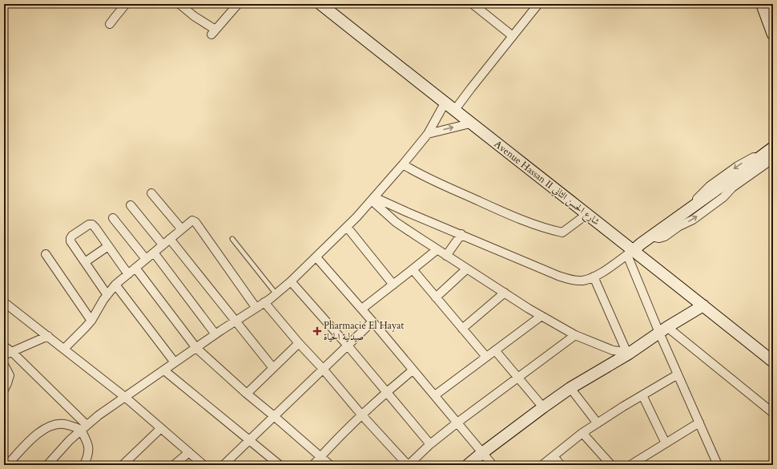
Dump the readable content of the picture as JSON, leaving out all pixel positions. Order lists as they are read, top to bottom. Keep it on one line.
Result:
{"streets":{"street":["Avenue Hassan II شارع الحسن الثاني"]},"places":{"health":["Pharmacie El Hayat صيدلية الحياة"]}}
